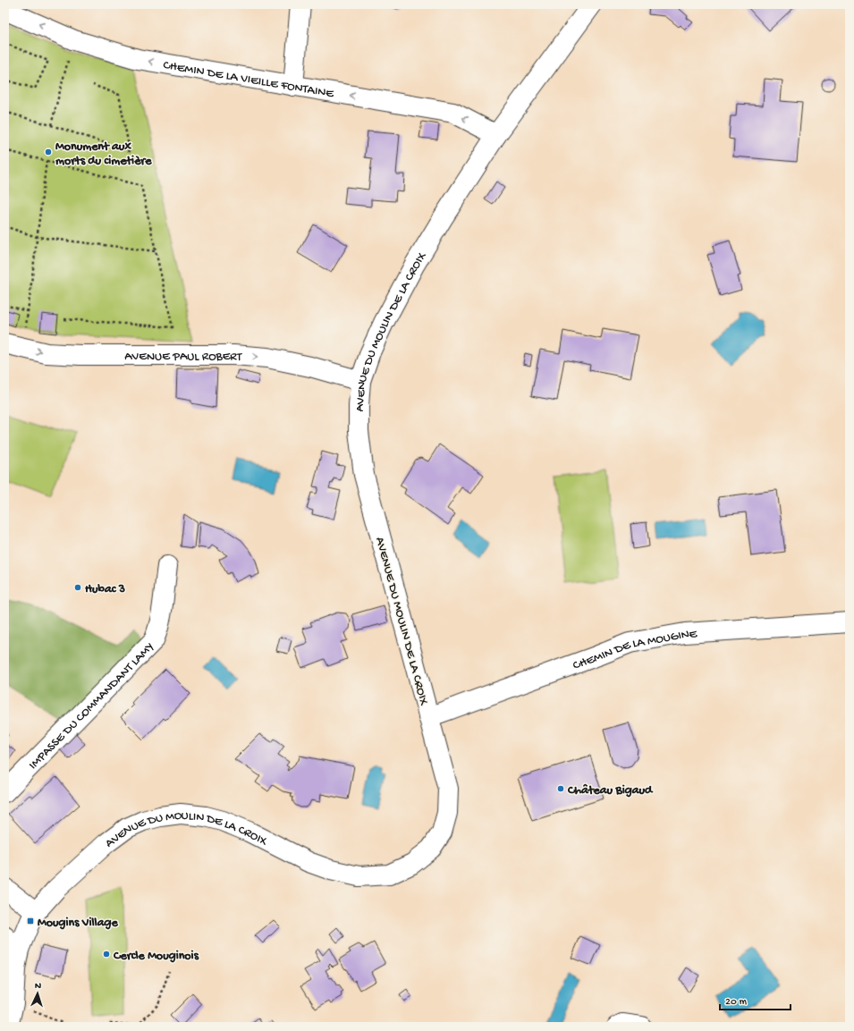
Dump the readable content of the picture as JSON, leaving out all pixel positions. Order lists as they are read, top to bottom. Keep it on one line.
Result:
{"streets":{"street":["CHEMIN DE LA VIEILLE FONTAINE","AVENUE DU MOULIN DE LA CROIX","AVENUE PAUL ROBERT","CHEMIN DE LA MOUGINE","IMPASSE DU COMMANDANT LAMY"]},"crossings":[["CHEMIN DE LA VIEILLE FONTAINE","AVENUE DU MOULIN DE LA CROIX"],["AVENUE DU MOULIN DE LA CROIX","AVENUE PAUL ROBERT"],["AVENUE DU MOULIN DE LA CROIX","CHEMIN DE LA MOUGINE"]],"one_way":["CHEMIN DE LA VIEILLE FONTAINE","AVENUE PAUL ROBERT"],"places":{"other":["Monument aux morts du cimetière","Hubac 3","Château Bigaud","Cercle Mouginois"],"transit":["Mougins Village"]},"scale_bar":"20 m","north":"top"}
